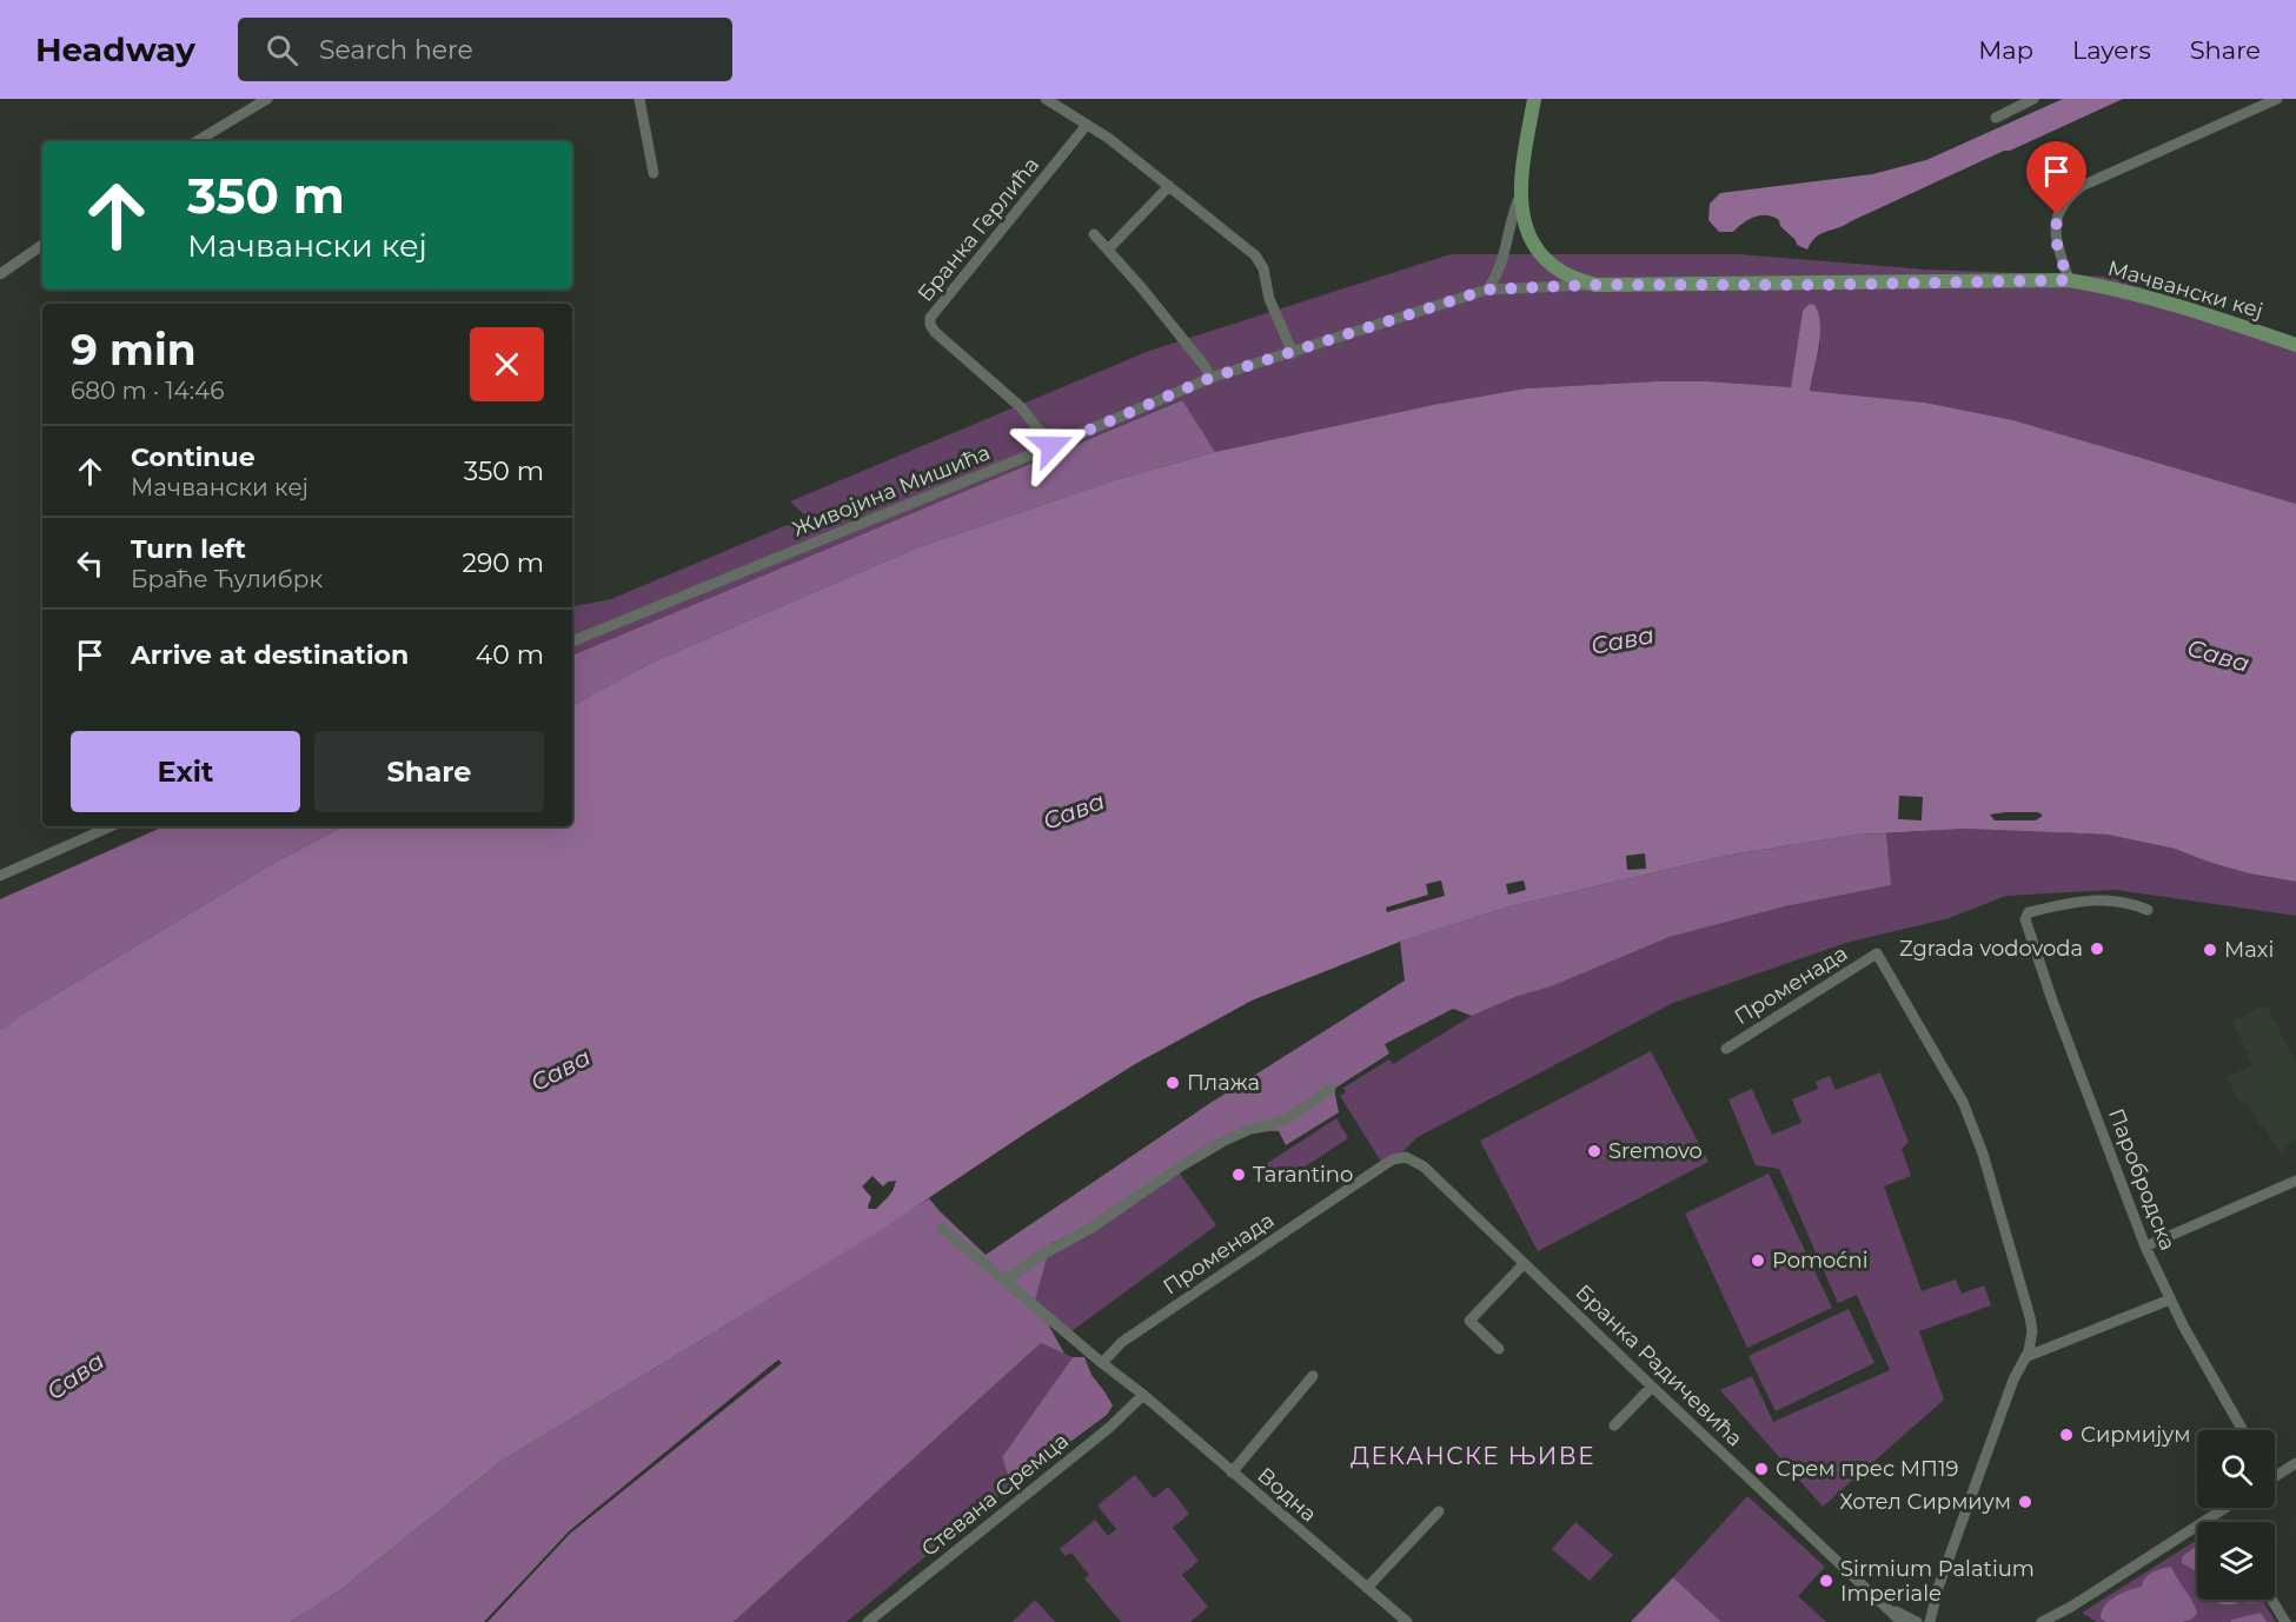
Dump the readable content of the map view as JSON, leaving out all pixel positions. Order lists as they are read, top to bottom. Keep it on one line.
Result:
{"streets":{"street":["Бранка Герлића","Мачвански кеј","Живојина Мишића","Променада","Паробродска","Бранка Радичевића","Стевана Сремца","Водна"]},"crossings":[["Бранка Герлића","Живојина Мишића"],["Мачвански кеј","Живојина Мишића"],["Променада","Бранка Радичевића"],["Стевана Сремца","Водна"]],"districts":["ДЕКАНСКЕ ЊИВЕ"],"water":["Сава"],"places":["Zgrada vodovoda","Maxi","Плажа","Sremovo","Tarantino","Pomoćni","Сирмијум","Срем прес МП19","Хотел Сирмиум","Sirmium Palatium Imperiale"],"page":{"header":"Headway","search":"Search here","nav":["Map","Layers","Share"],"turn":["350 m","Мачвански кеј"],"heading":["9 min","680 m · 14:46"],"list":[{"name":"Continue","note":"Мачвански кеј","value":"350 m"},{"name":"Turn left","note":"Браће Ћулибрк","value":"290 m"},{"name":"Arrive at destination","value":"40 m"}],"buttons":["Exit","Share"]}}
